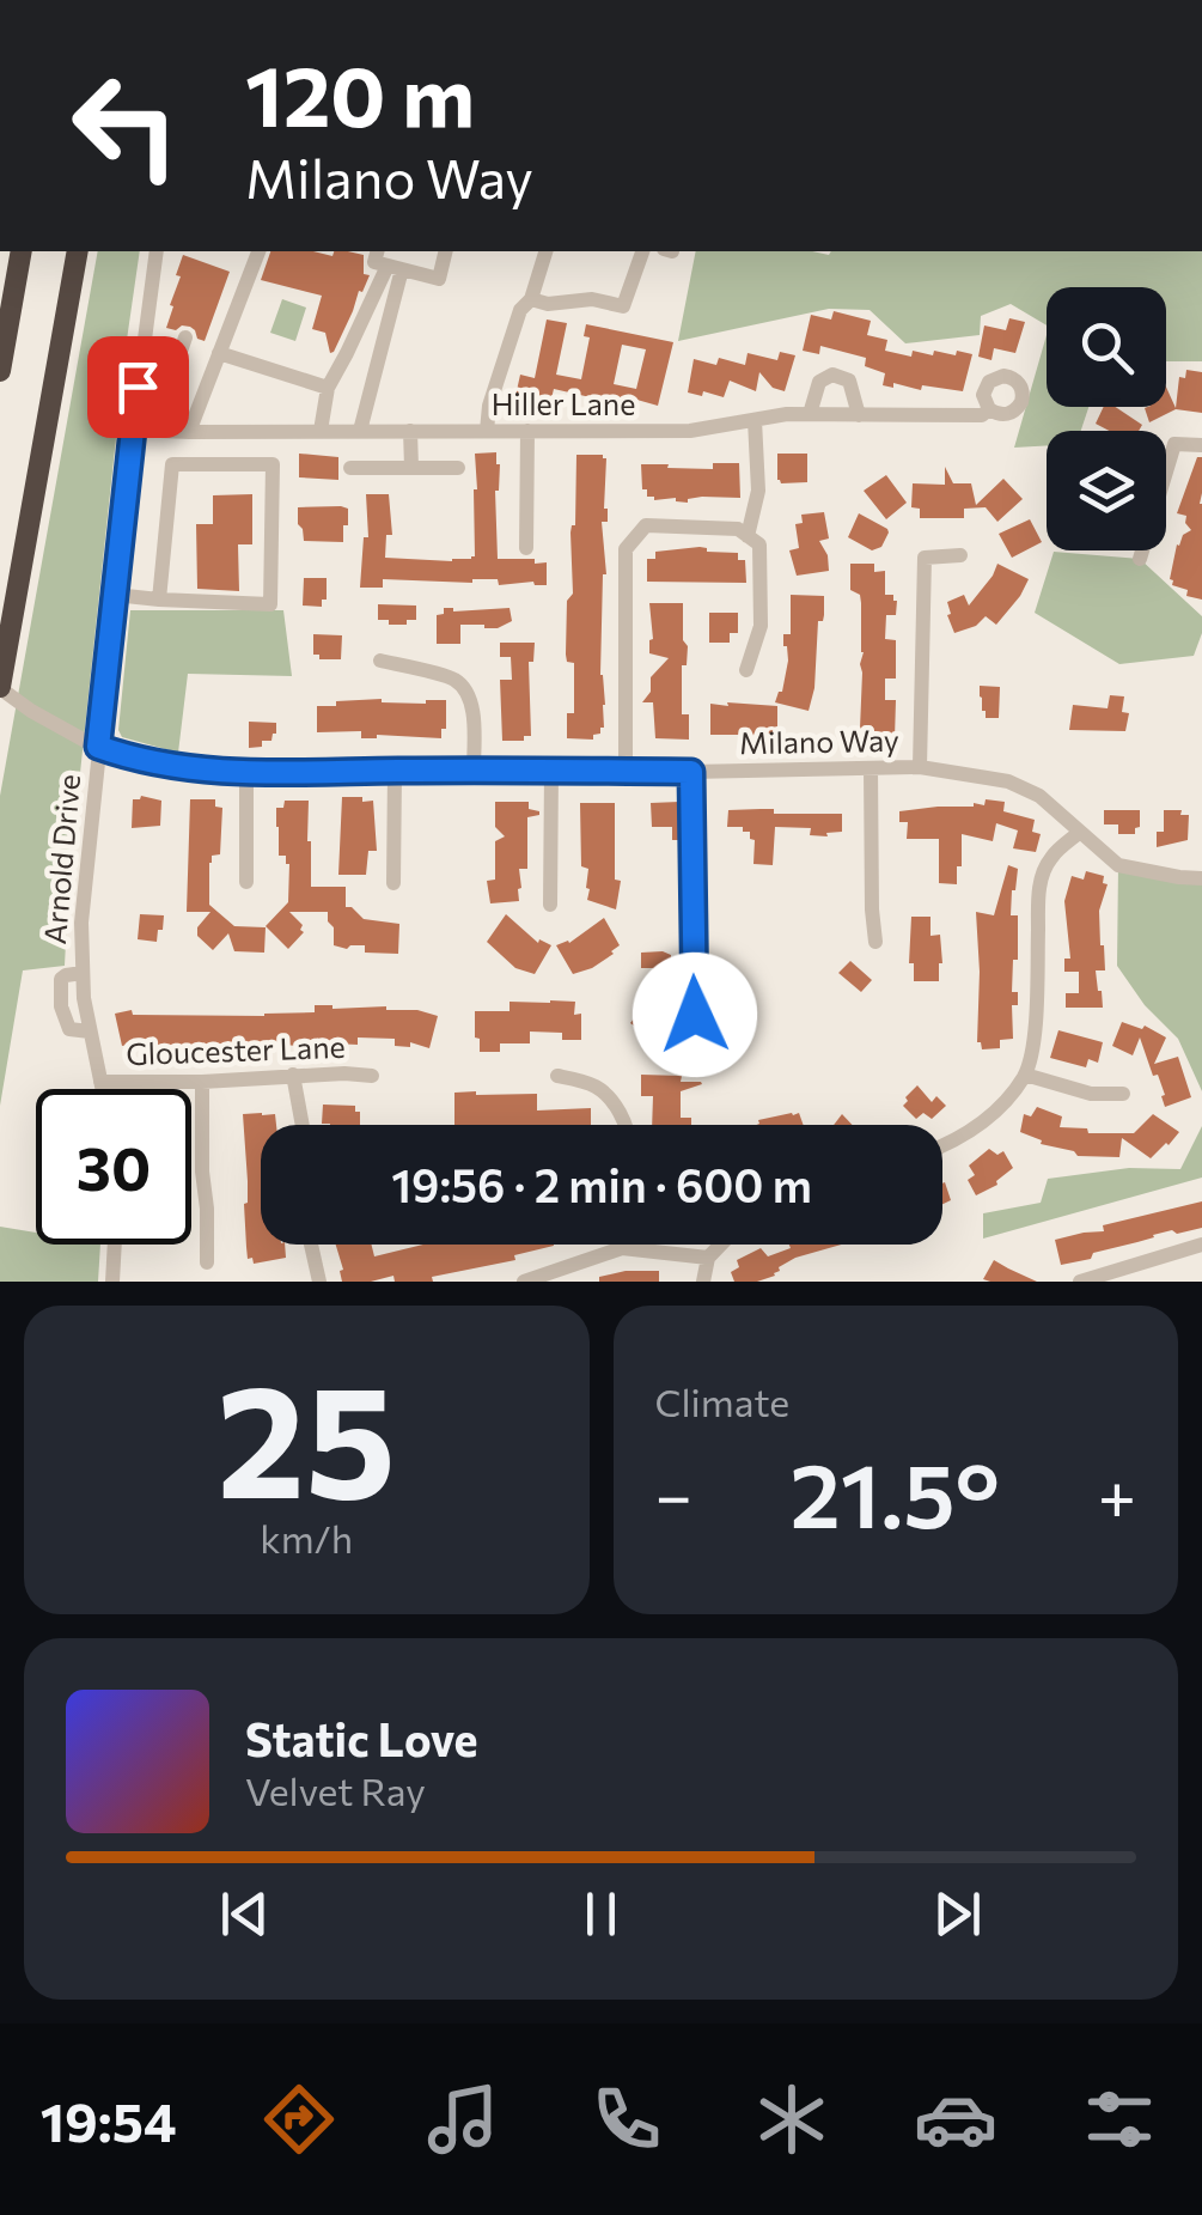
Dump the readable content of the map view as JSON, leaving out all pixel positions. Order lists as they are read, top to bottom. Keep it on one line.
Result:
{"streets":{"street":["Hiller Lane","Milano Way","Arnold Drive","Gloucester Lane"]},"crossings":[["Hiller Lane","Arnold Drive"],["Milano Way","Arnold Drive"],["Arnold Drive","Gloucester Lane"]],"page":{"turn":["120 m","Milano Way"],"limit":"30","trip":"19:56 · 2 min · 600 m","tile":[["25","km/h"],"Climate"],"heat":["−","21.5°","+"],"song":["Static Love","Velvet Ray"],"tabs":"19:54"}}
